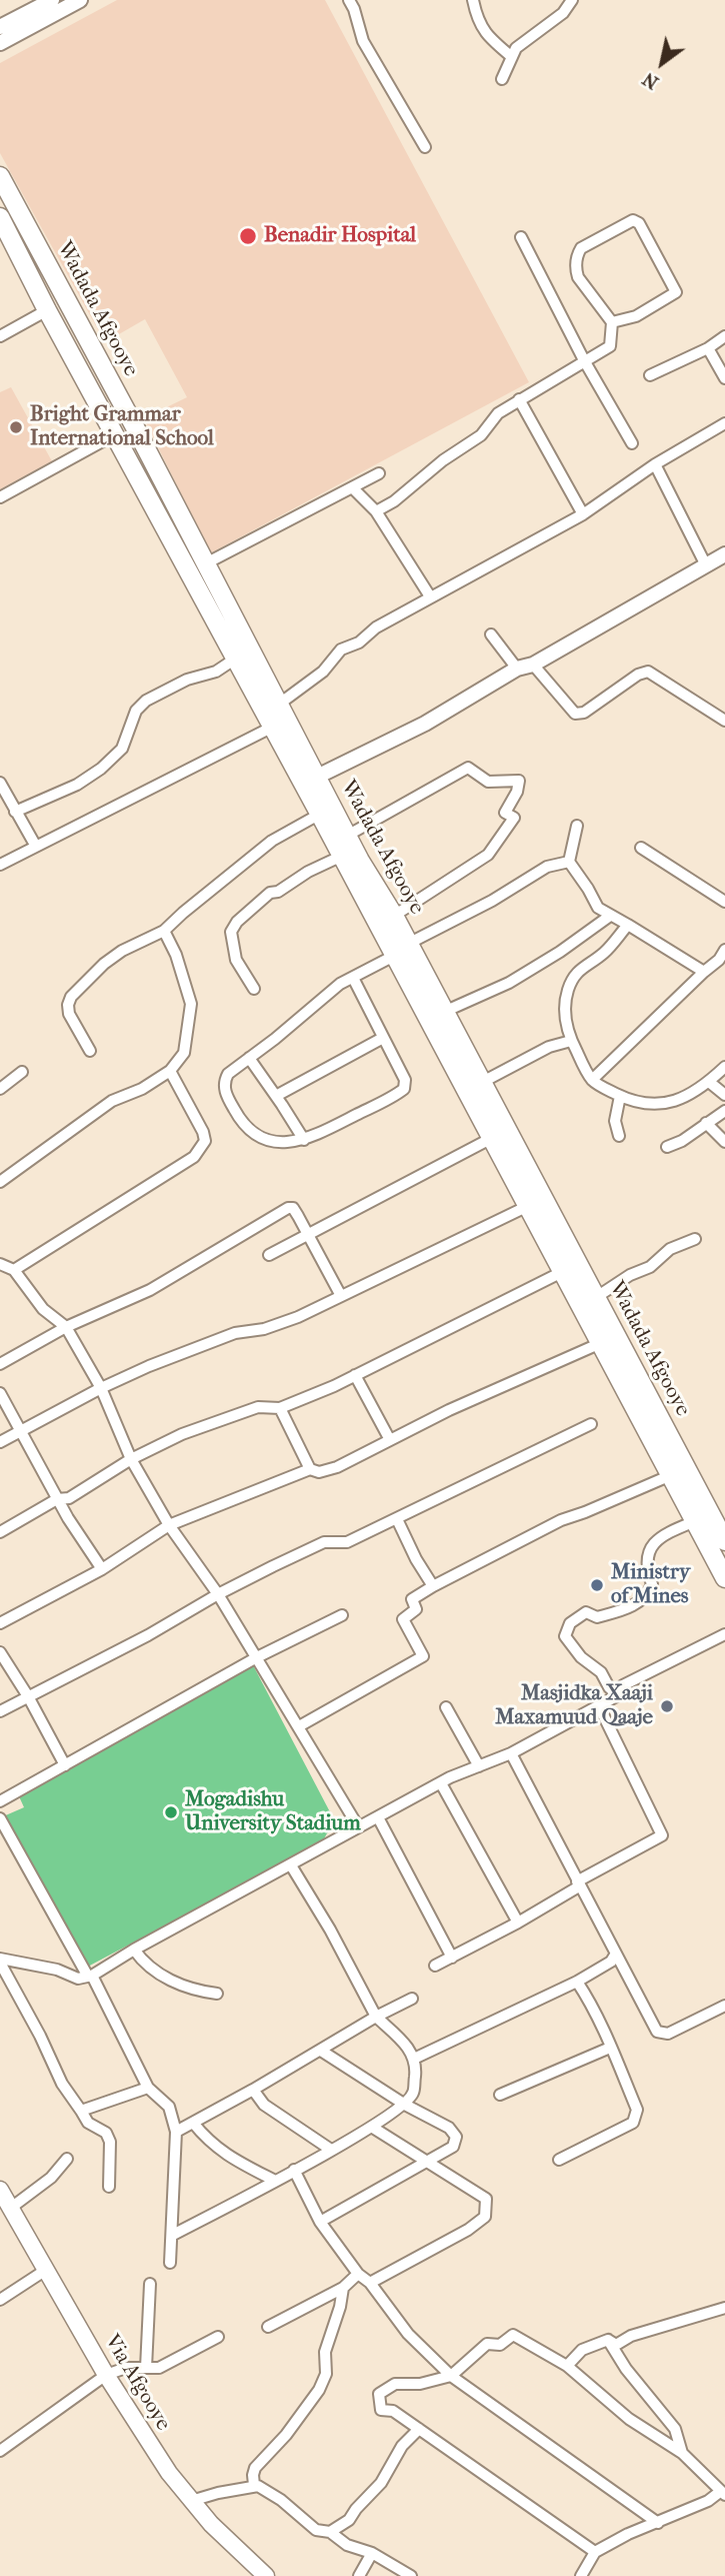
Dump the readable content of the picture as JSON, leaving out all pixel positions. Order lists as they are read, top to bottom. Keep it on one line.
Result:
{"streets":{"highway":["Wadada Afgooye"],"main road":["Via Afgooye"]},"places":["Benadir Hospital","Bright Grammar International School","Ministry of Mines","Masjidka Xaaji Maxamuud Qaaje","Mogadishu University Stadium"],"north":"bottom left"}
